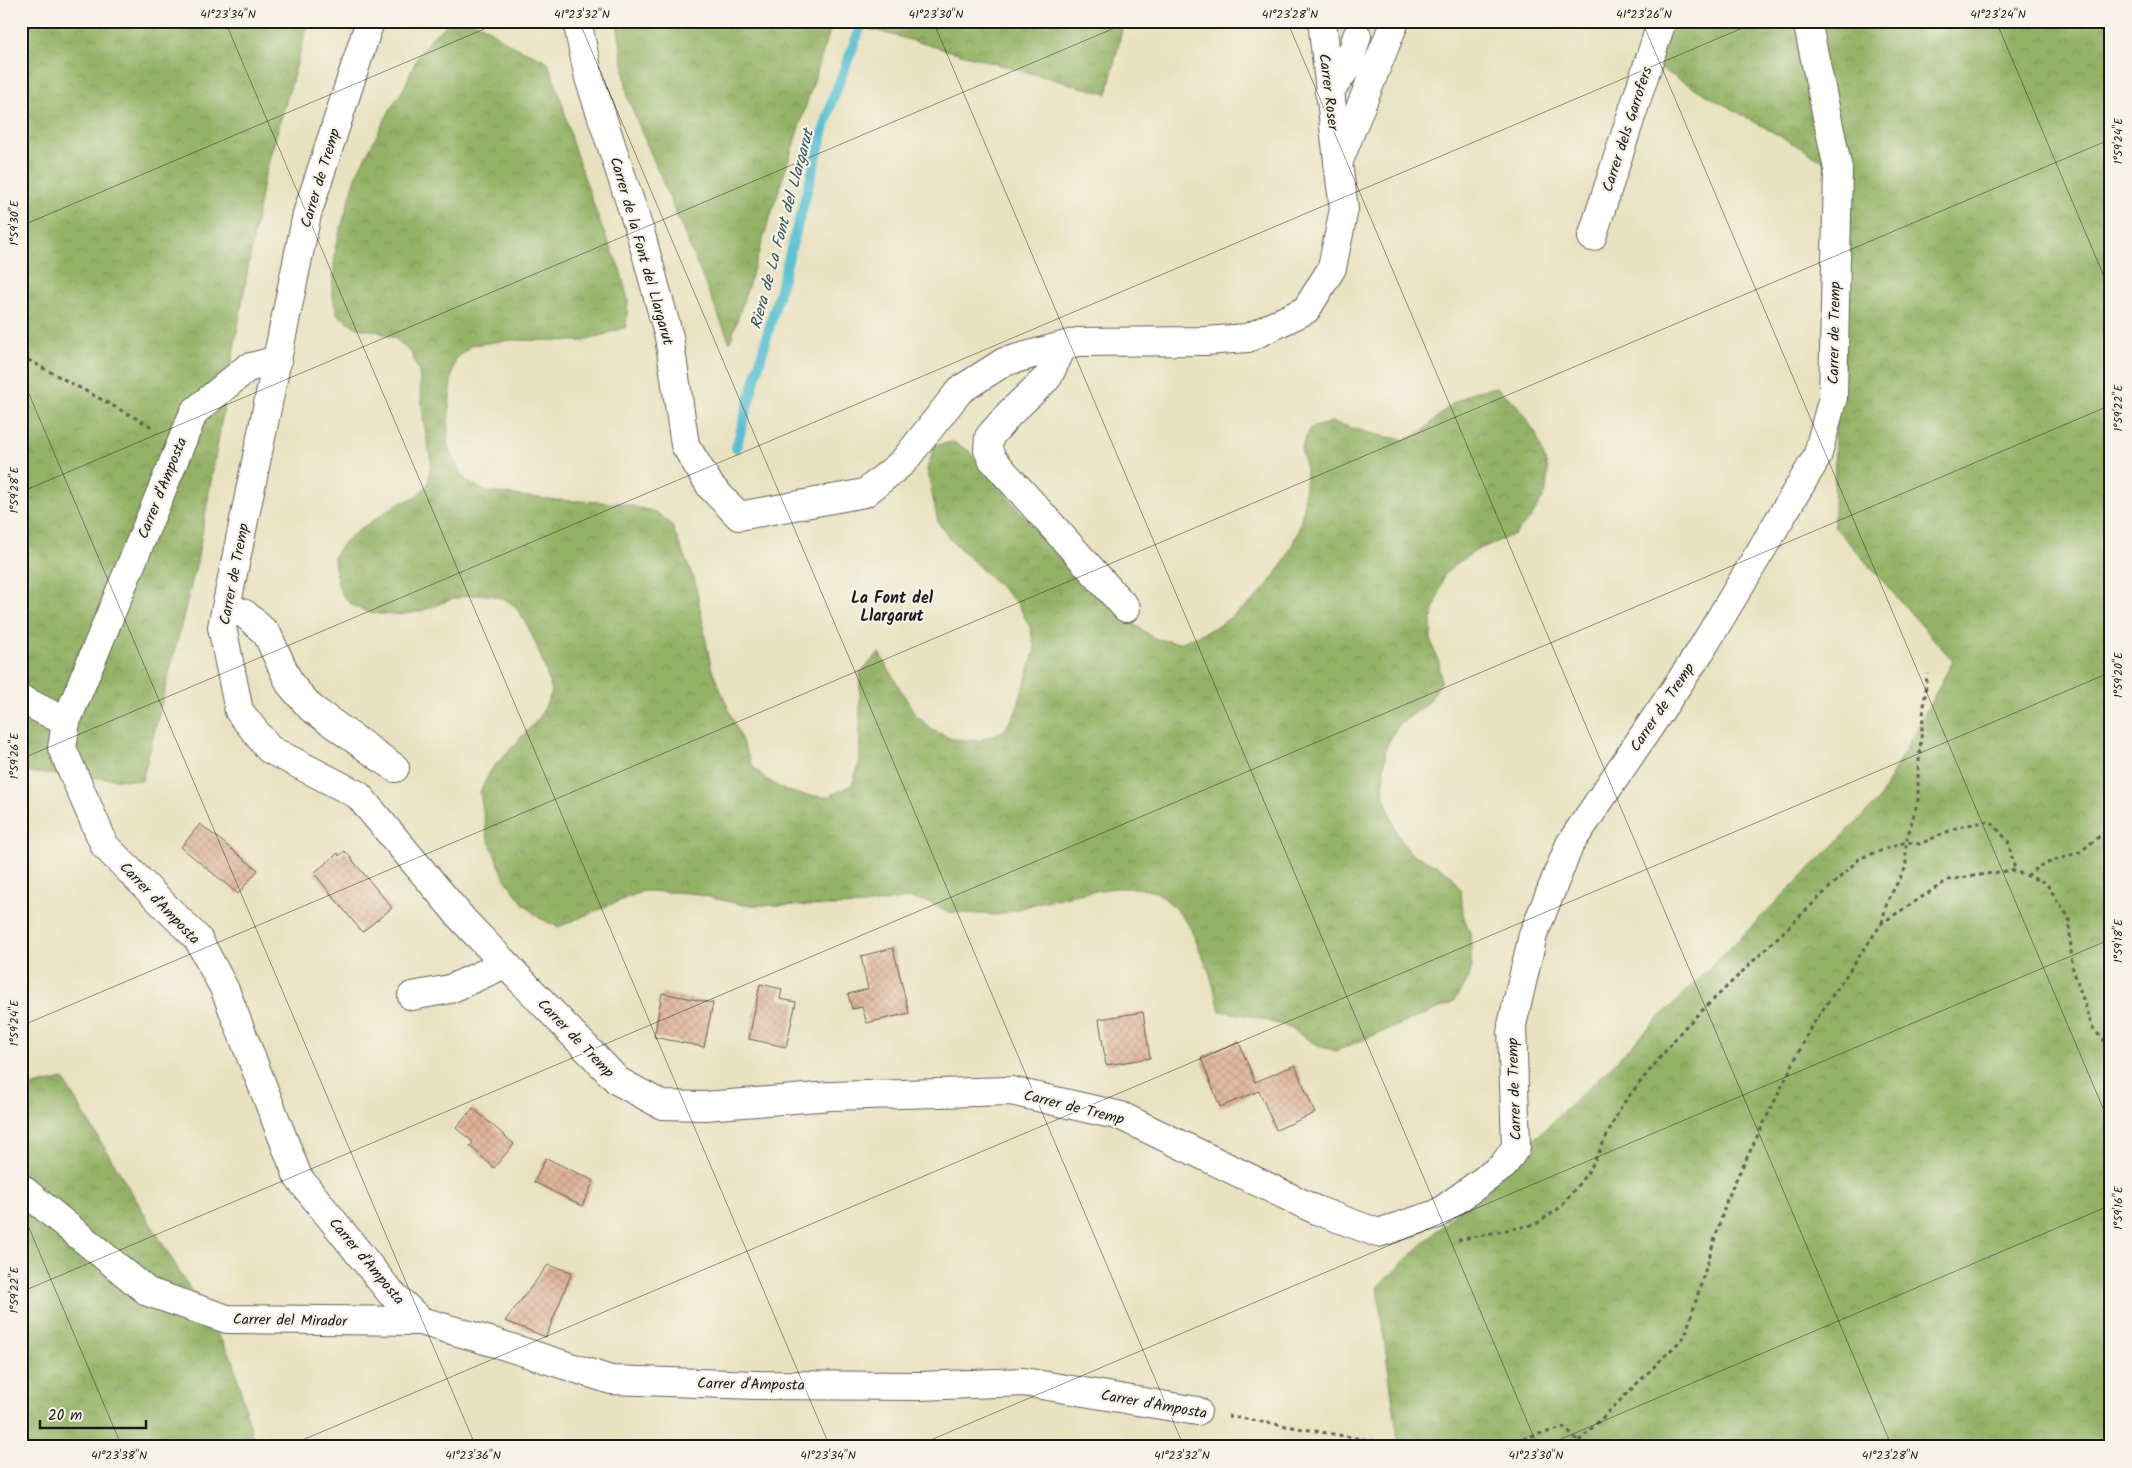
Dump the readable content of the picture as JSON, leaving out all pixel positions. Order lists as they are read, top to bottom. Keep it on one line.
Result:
{"streets":{"street":["Carrer Roser","Carrer dels Garrofers","Carrer de Tremp","Carrer de la Font del Llargarut","Carrer d'Amposta","Carrer del Mirador"]},"crossings":[["Carrer Roser","Carrer de la Font del Llargarut"],["Carrer de Tremp","Carrer d'Amposta"],["Carrer d'Amposta","Carrer del Mirador"]],"districts":["La Font del Llargarut"],"water":["Riera de La Font del Llargarut"],"scale_bar":"20 m","coordinates":["41°23'34\"N","41°23'32\"N","41°23'30\"N","41°23'28\"N","41°23'26\"N","41°23'24\"N","1°59'24\"E","1°59'30\"E","1°59'22\"E","1°59'28\"E","1°59'20\"E","1°59'26\"E","1°59'18\"E","1°59'16\"E","41°23'38\"N","41°23'36\"N"]}
